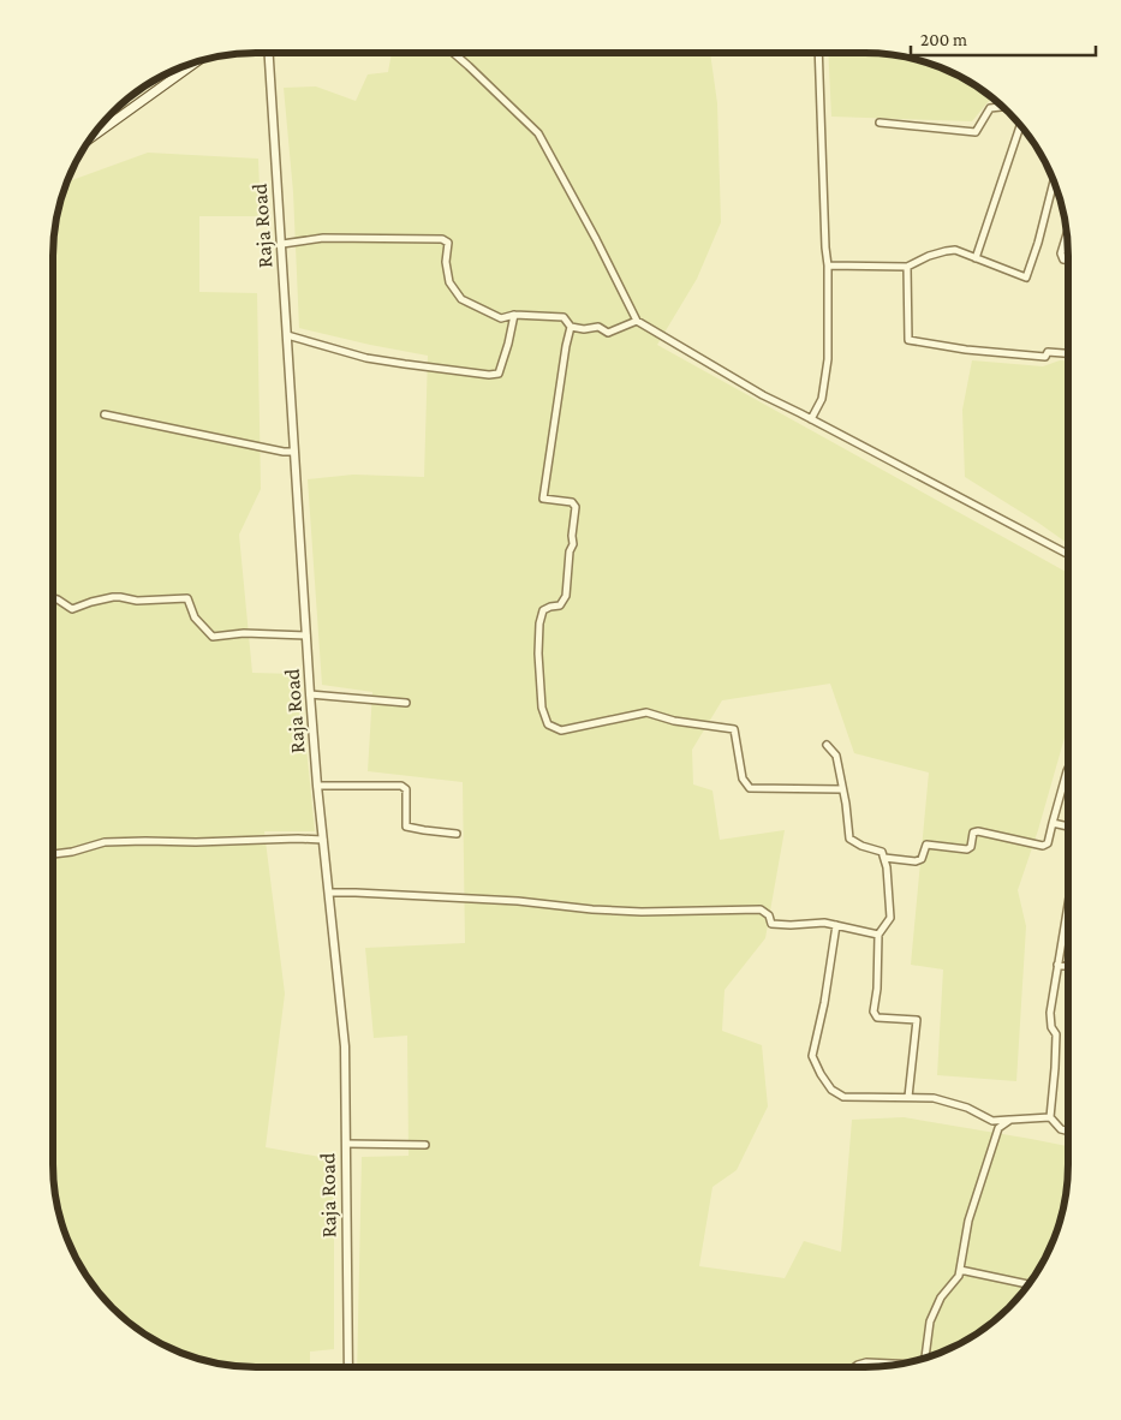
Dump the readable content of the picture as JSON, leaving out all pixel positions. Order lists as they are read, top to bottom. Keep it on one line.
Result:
{"streets":{"street":["Raja Road"]},"scale_bar":"200 m"}
